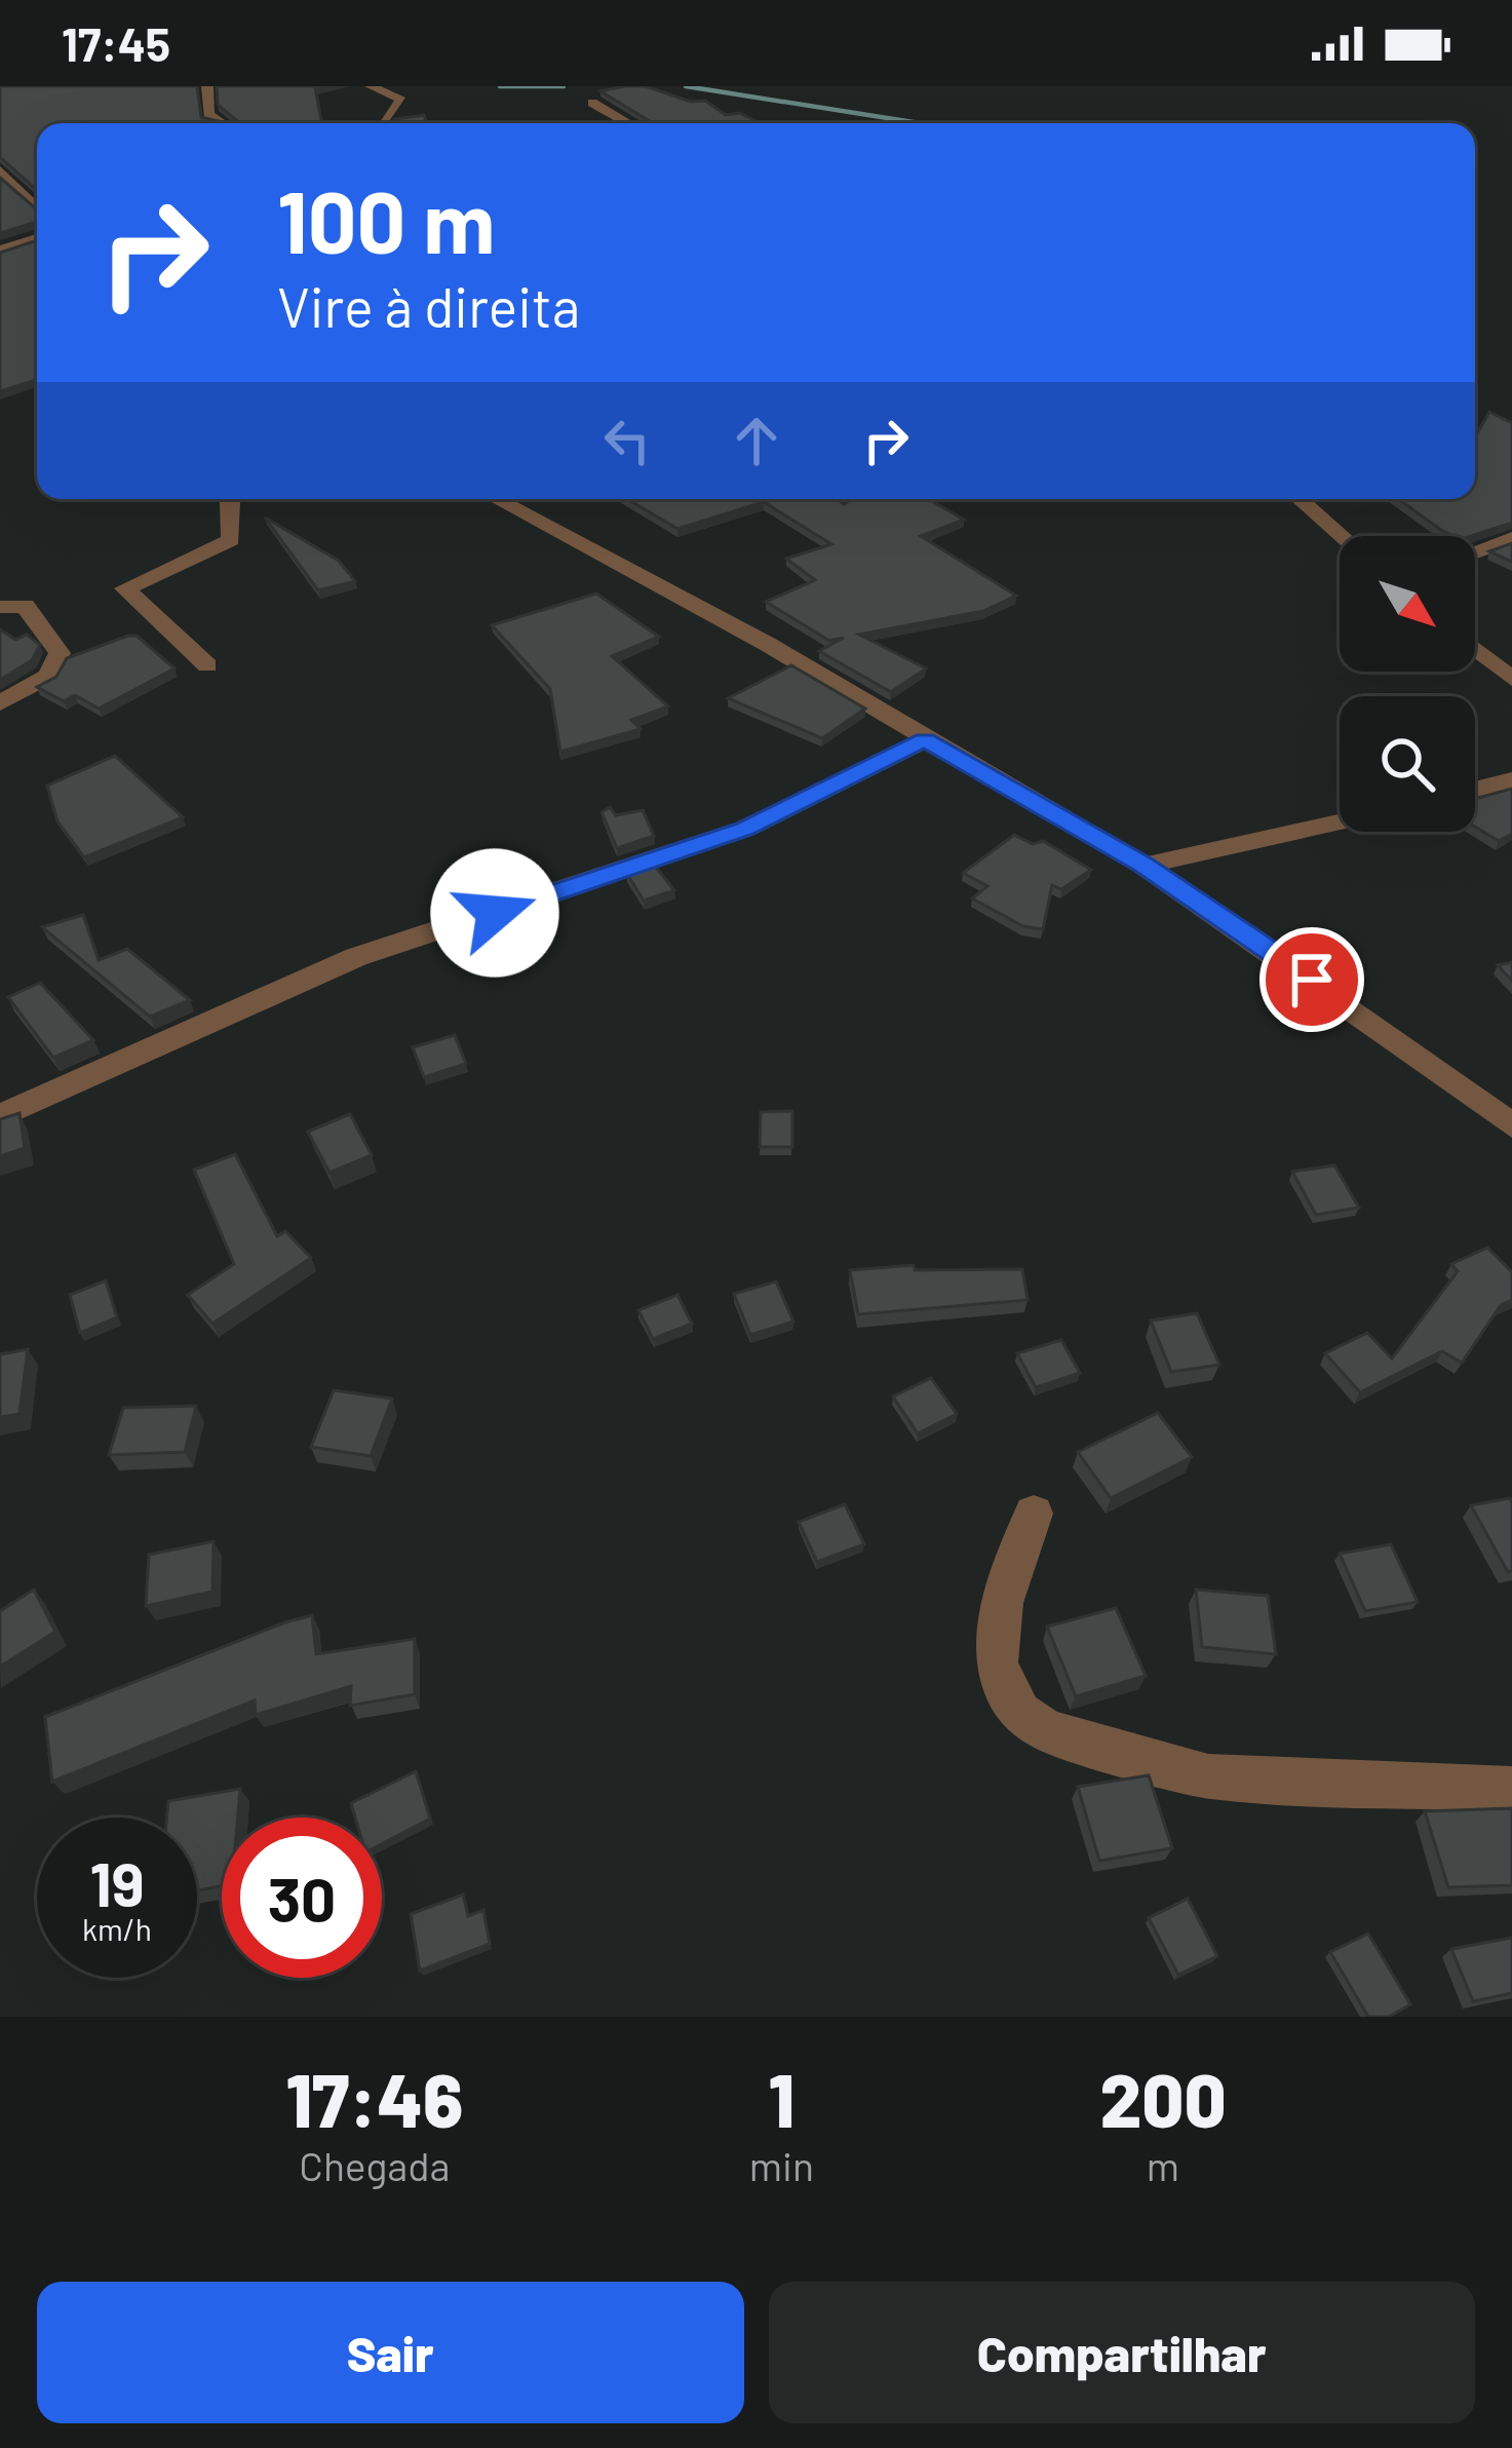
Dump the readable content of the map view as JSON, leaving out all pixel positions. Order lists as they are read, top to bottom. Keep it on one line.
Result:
{"north":"bottom right","page":{"status":"17:45","turn":["100 m","Vire à direita"],"speed":"19 km/h","limit":"30","eta":["17:46","Chegada","1","min","200","m"],"buttons":["Sair","Compartilhar"]}}
